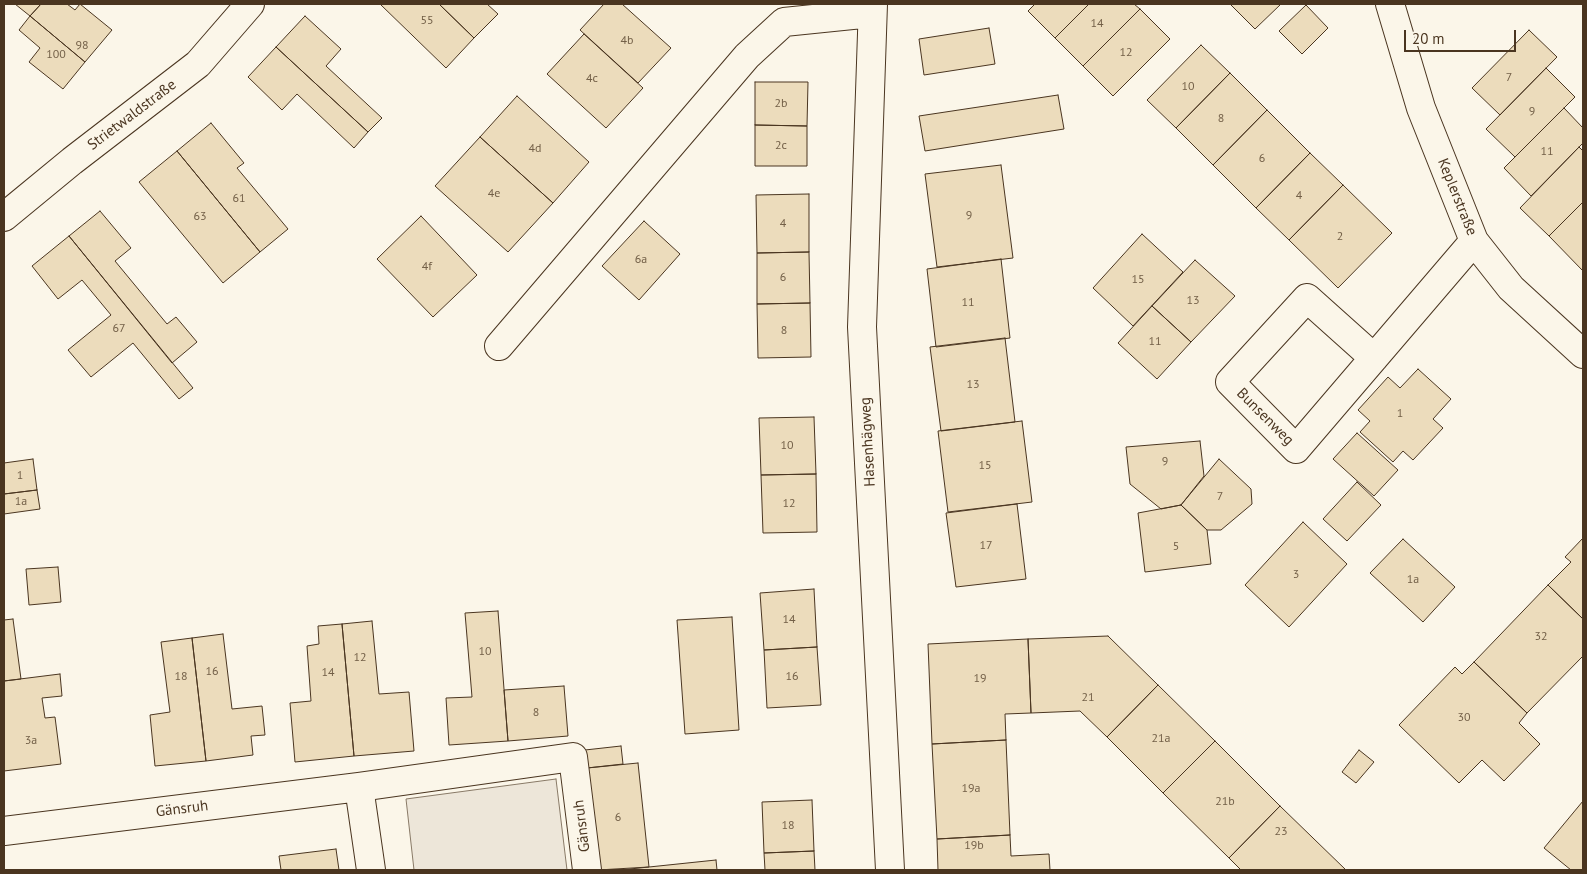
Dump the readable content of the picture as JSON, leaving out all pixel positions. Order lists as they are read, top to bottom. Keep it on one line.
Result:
{"streets":{"street":["Strietwaldstraße","Keplerstraße","Bunsenweg","Hasenhägweg","Gänsruh"]},"crossings":[["Keplerstraße","Bunsenweg"]],"house_numbers":["55","14","4b","98","12","100","7","4c","10","2b","9","8","2c","4d","11","6","4e","4","61","9","63","4","2","6a","4f","6","15","13","11","67","8","11","13","1","10","9","15","1","7","1a","12","17","5","3","1a","14","32","10","12","16","14","18","16","19","21","8","30","21a","3a","19a","21b","6","18","23","19b"],"scale_bar":"20 m"}
